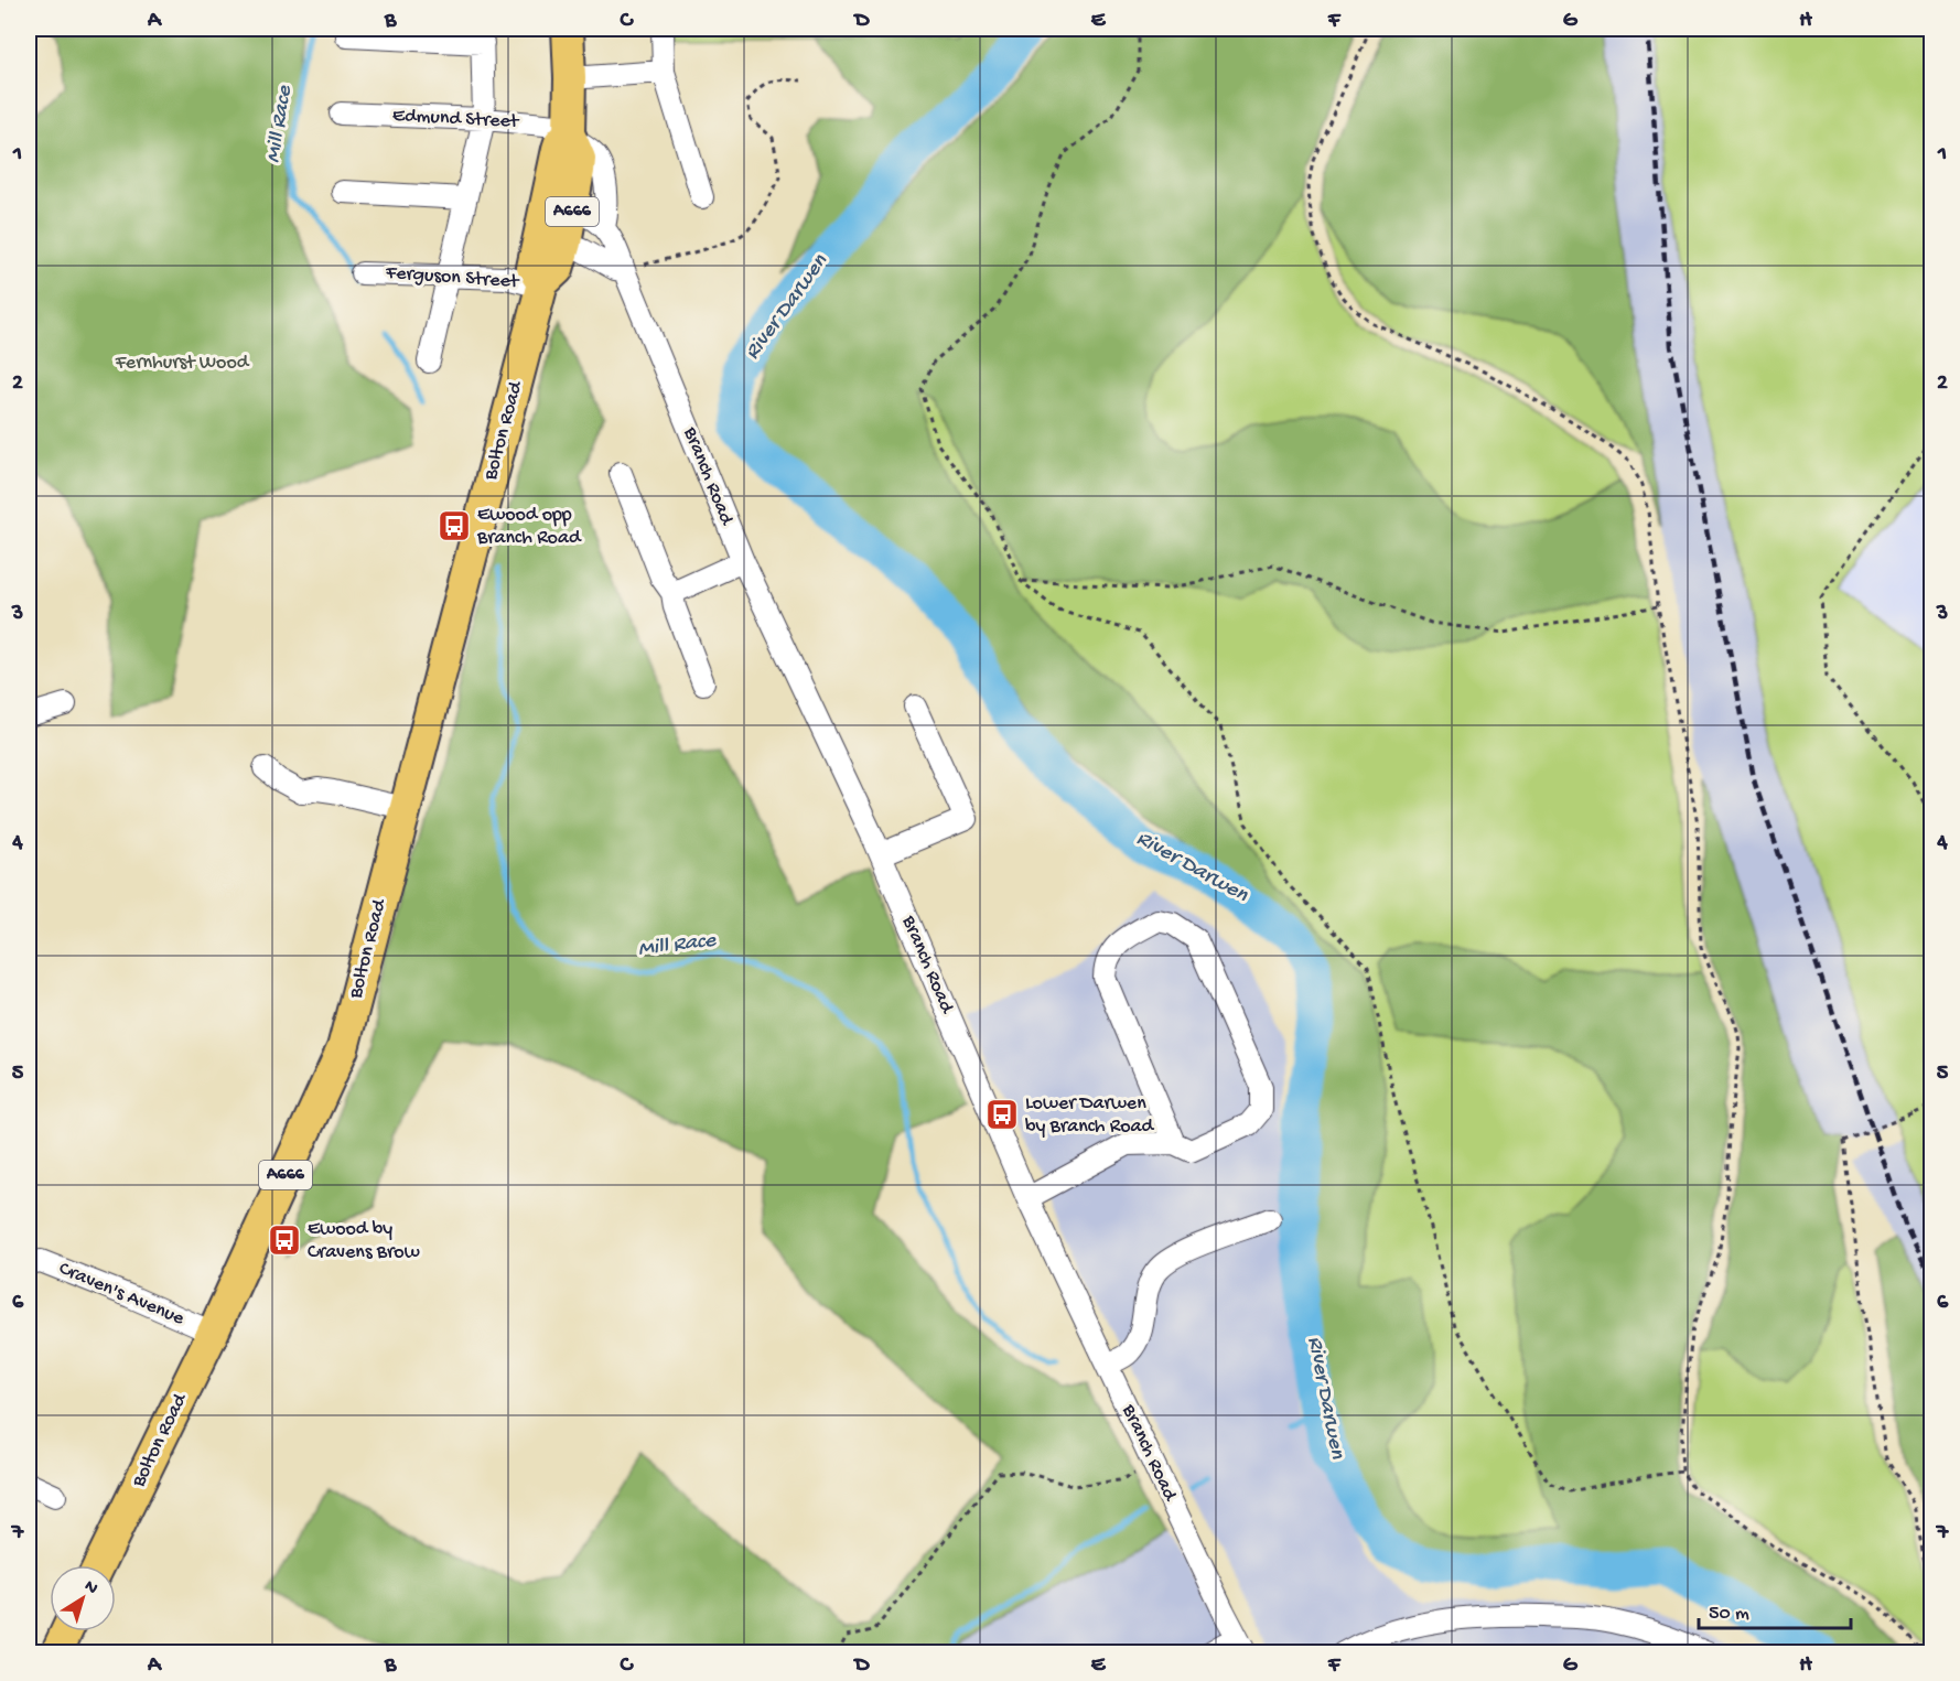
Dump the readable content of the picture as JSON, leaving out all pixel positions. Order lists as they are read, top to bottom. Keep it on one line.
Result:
{"streets":{"highway":["A666","Bolton Road"],"street":["Edmund Street","Ferguson Street","Branch Road","Craven's Avenue"]},"crossings":[["Edmund Street","Bolton Road"],["Ferguson Street","Bolton Road"],["Bolton Road","Branch Road"],["Bolton Road","Craven's Avenue"]],"water":["Mill Race","River Darwen"],"parks":["Fernhurst Wood"],"places":{"bus stop":["Ewood opp Branch Road","Lower Darwen by Branch Road","Ewood by Cravens Brow"]},"scale_bar":"50 m","north":"top right","grid":{"columns":["A","B","C","D","E","F","G","H"],"rows":["1","2","3","4","5","6","7"]}}
